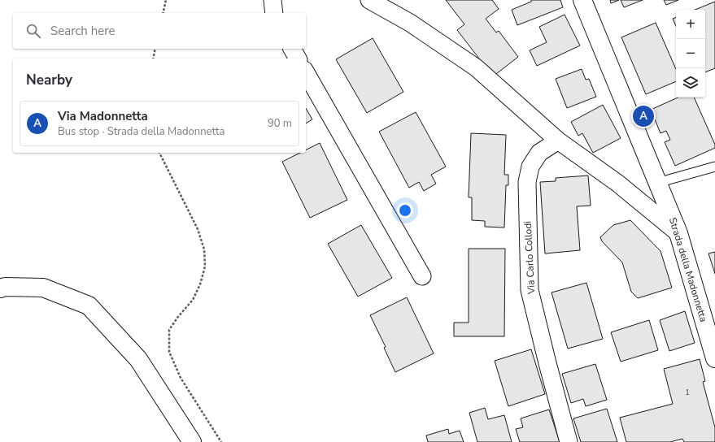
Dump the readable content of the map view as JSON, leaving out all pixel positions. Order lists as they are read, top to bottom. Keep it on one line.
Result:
{"streets":{"street":["Via Carlo Collodi","Strada della Madonnetta"]},"house_numbers":["1"],"page":{"map_buttons":["+","−"],"search":"Search here","heading":"Nearby","list":[{"mark":"A","name":"Via Madonnetta","note":"Bus stop · Strada della Madonnetta","value":"90 m"}],"pins":"A"}}
